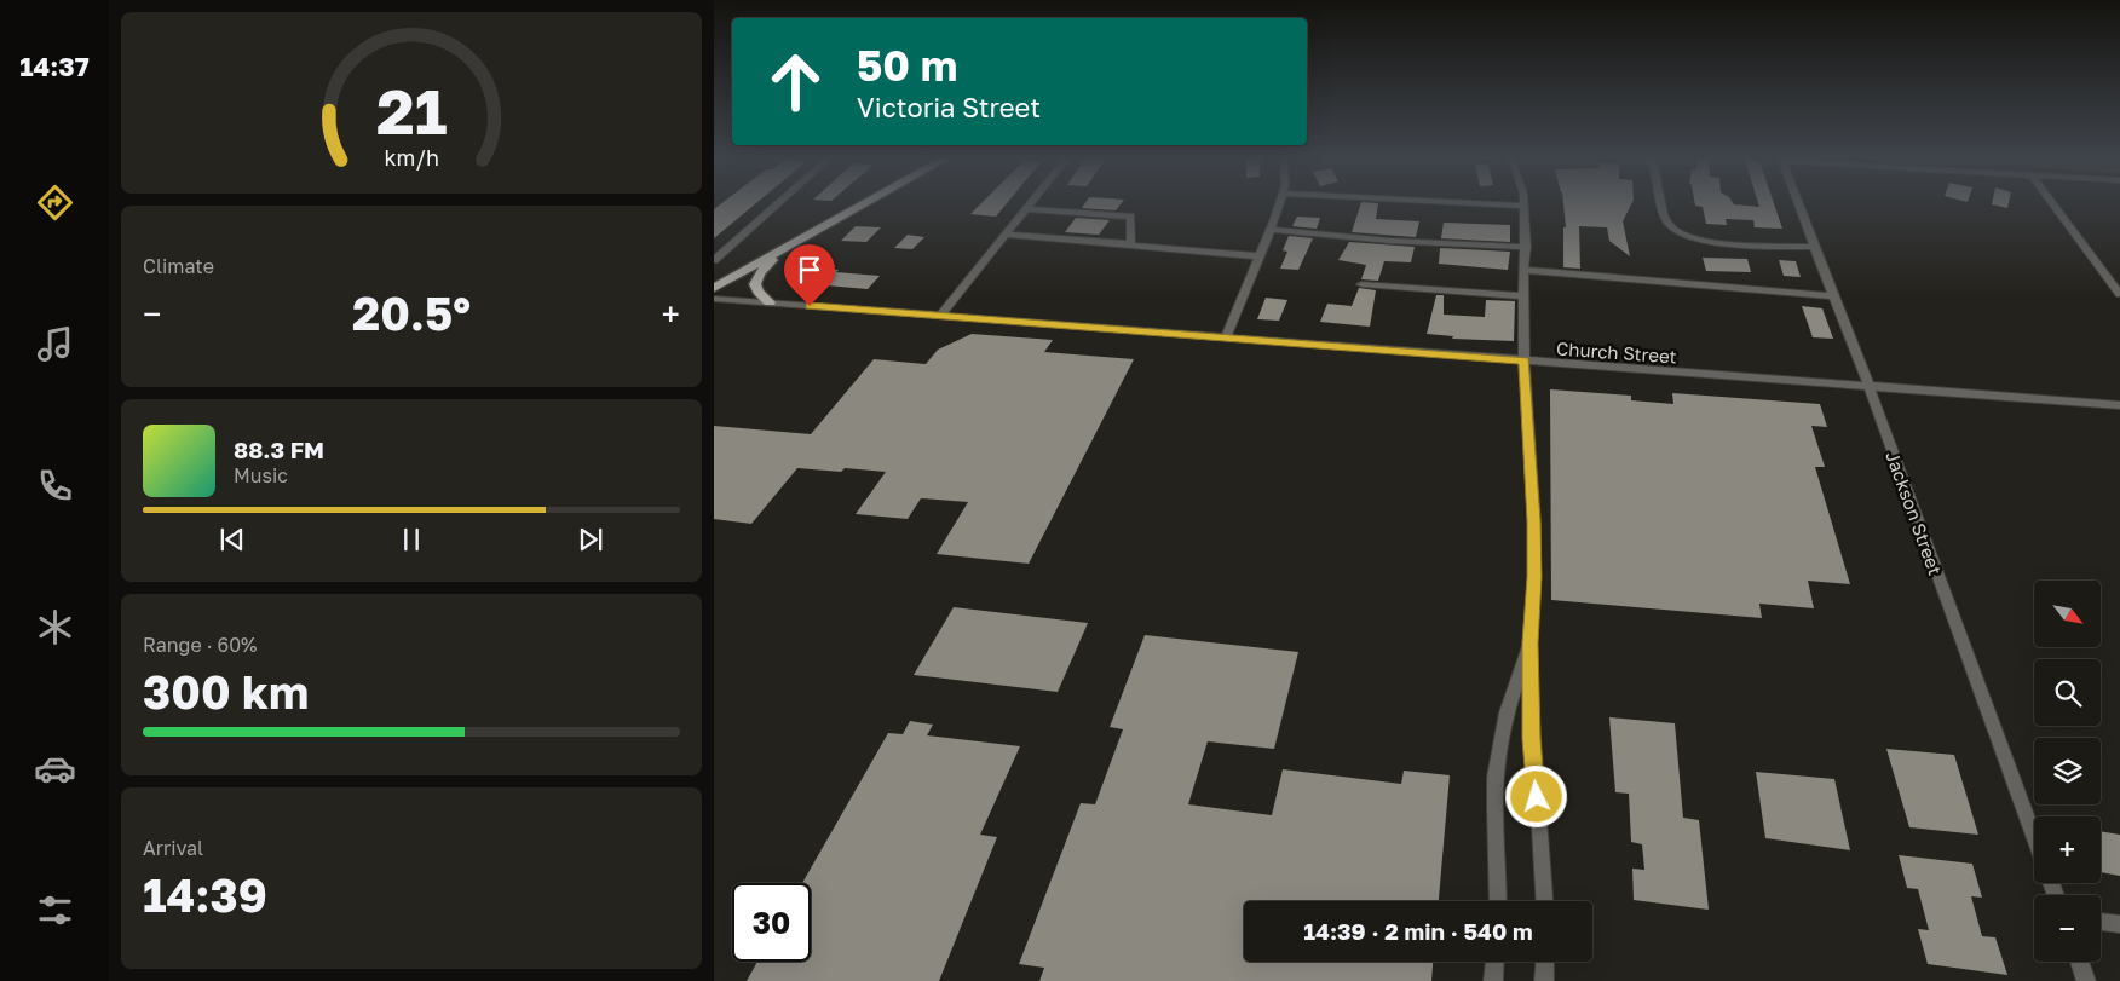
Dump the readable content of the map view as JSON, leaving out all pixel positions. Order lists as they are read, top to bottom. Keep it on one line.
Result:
{"streets":{"street":["Church Street","Jackson Street"]},"crossings":[["Church Street","Jackson Street"]],"north":"bottom right","page":{"tabs":"14:37","turn":["50 m","Victoria Street"],"tile":["Climate",["Range · 60%","300 km"],["Arrival","14:39"]],"heat":["−","20.5°","+"],"song":["88.3 FM","Music"],"map_buttons":["+","−"],"limit":"30","trip":"14:39 · 2 min · 540 m","gauge":["21","km/h"]}}
